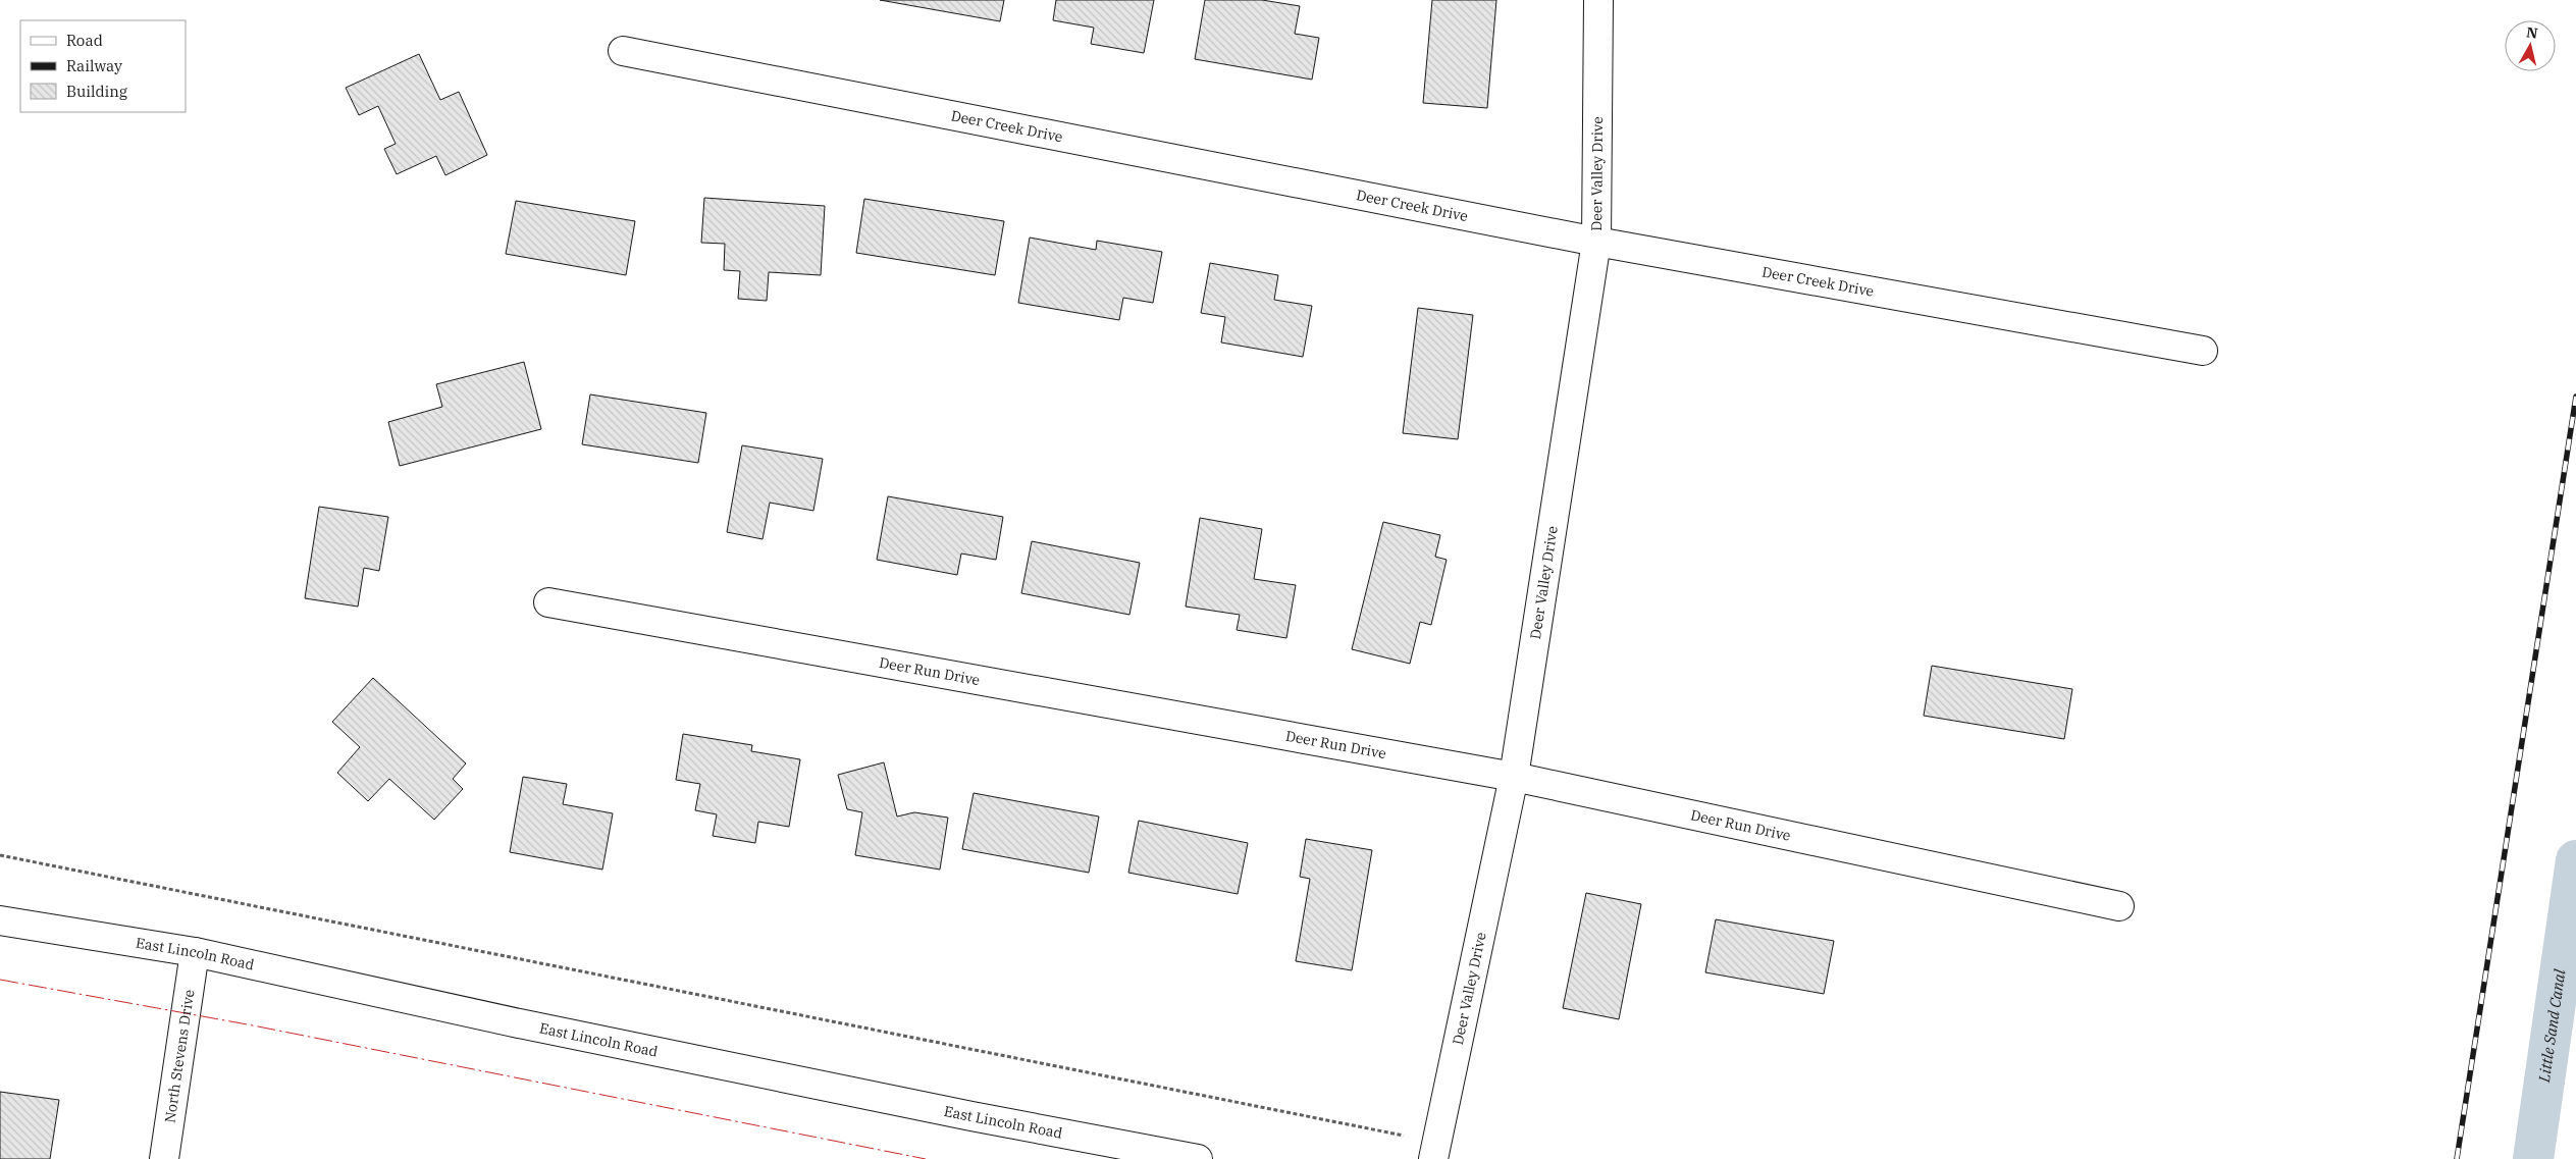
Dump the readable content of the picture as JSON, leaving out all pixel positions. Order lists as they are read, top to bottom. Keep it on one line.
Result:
{"streets":{"street":["Deer Creek Drive","Deer Valley Drive","Deer Run Drive","East Lincoln Road","North Stevens Drive"]},"crossings":[["Deer Creek Drive","Deer Valley Drive"],["Deer Valley Drive","Deer Run Drive"],["East Lincoln Road","North Stevens Drive"]],"water":["Little Sand Canal"],"legend":["Road","Railway","Building"],"north":"top"}
